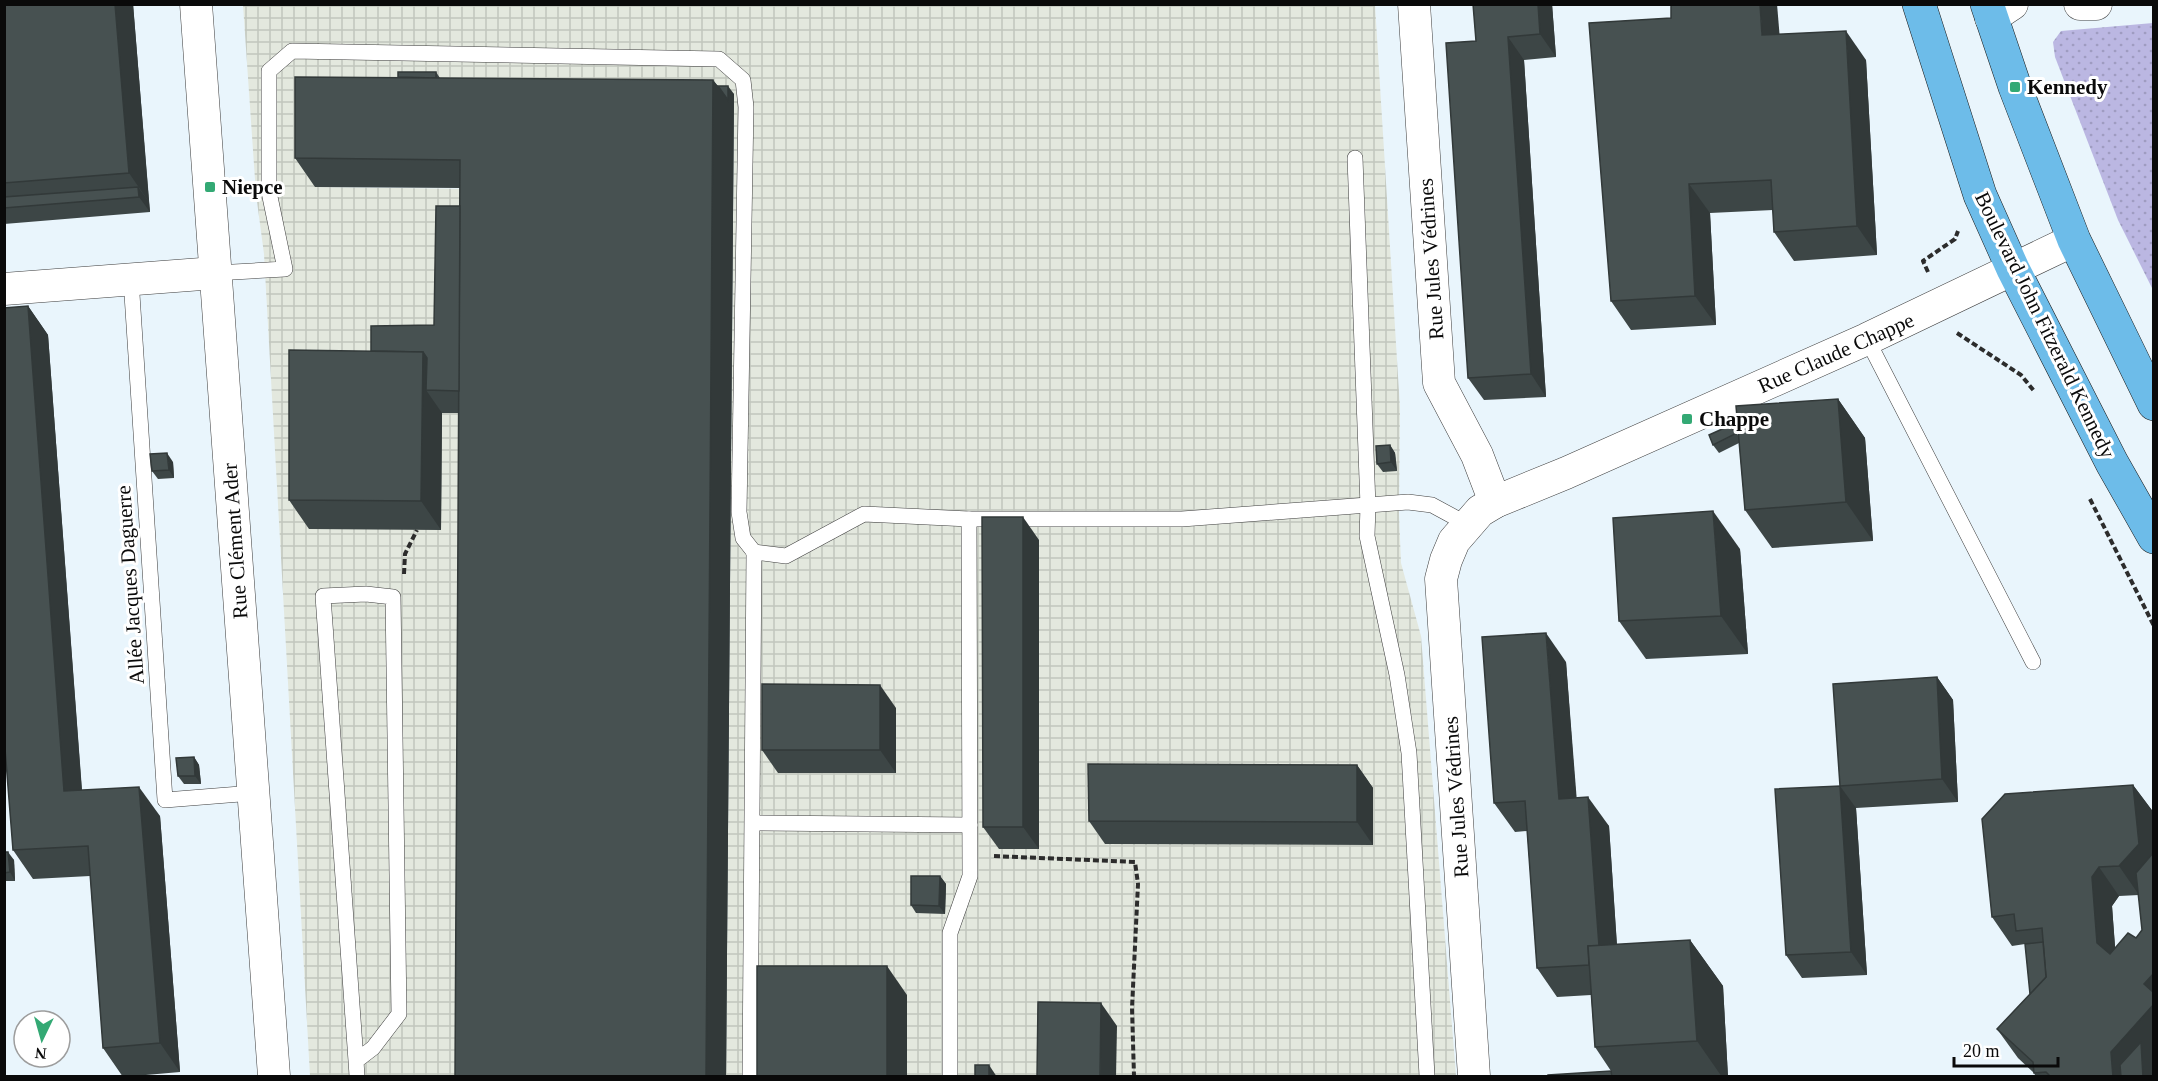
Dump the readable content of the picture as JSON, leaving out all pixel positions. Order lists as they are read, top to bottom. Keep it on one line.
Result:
{"streets":{"main road":["Boulevard John Fitzerald Kennedy"],"street":["Rue Jules Védrines","Rue Claude Chappe","Rue Clément Ader"],"lane":["Allée Jacques Daguerre"]},"crossings":[["Rue Jules Védrines","Rue Claude Chappe"],["Boulevard John Fitzerald Kennedy","Rue Claude Chappe"],["Rue Clément Ader","Allée Jacques Daguerre"]],"places":{"transit":["Kennedy","Niepce","Chappe"]},"scale_bar":"20 m","north":"bottom"}
